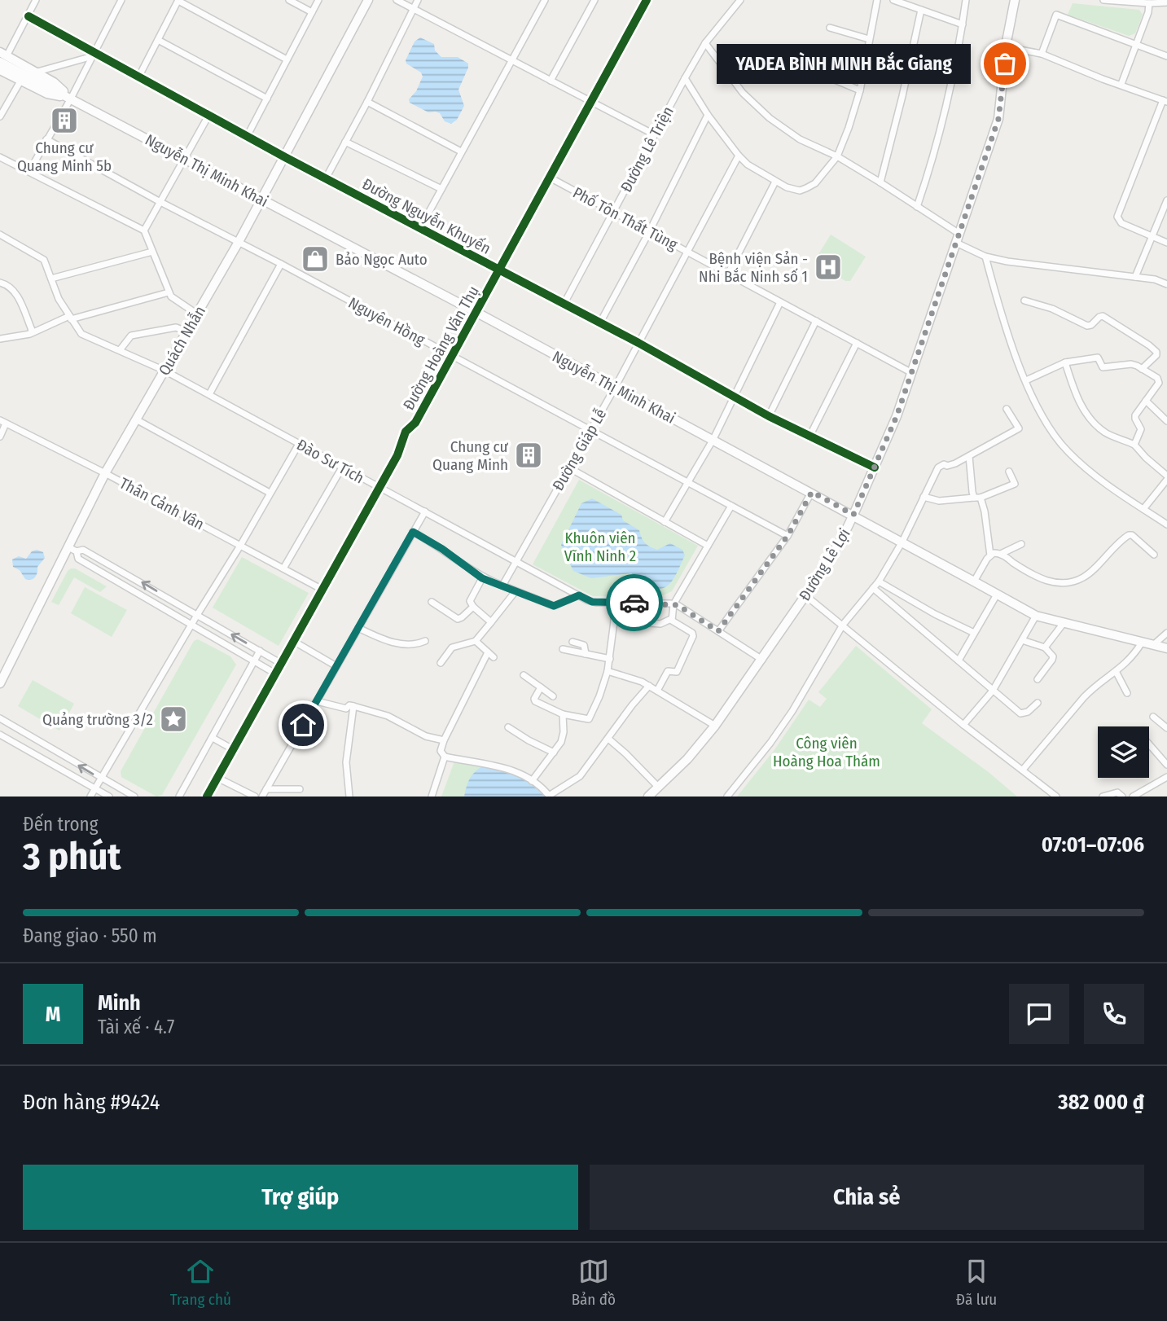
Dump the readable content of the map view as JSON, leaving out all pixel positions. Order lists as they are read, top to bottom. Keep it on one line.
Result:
{"streets":{"street":["Đường Lê Triện","Nguyễn Thị Minh Khai","Đường Nguyễn Khuyến","Phố Tôn Thất Tùng","Nguyên Hồng","Quách Nhẫn","Đường Hoàng Văn Thụ","Đường Giáp Lễ","Đào Sư Tích","Thân Cảnh Vân","Đường Lê Lợi"]},"crossings":[["Đường Lê Triện","Đường Nguyễn Khuyến"],["Đường Lê Triện","Phố Tôn Thất Tùng"],["Nguyễn Thị Minh Khai","Quách Nhẫn"],["Nguyễn Thị Minh Khai","Đường Hoàng Văn Thụ"],["Nguyễn Thị Minh Khai","Đường Giáp Lễ"],["Nguyễn Thị Minh Khai","Đường Lê Lợi"],["Đường Nguyễn Khuyến","Quách Nhẫn"],["Đường Nguyễn Khuyến","Đường Hoàng Văn Thụ"],["Đường Nguyễn Khuyến","Đường Giáp Lễ"],["Đường Nguyễn Khuyến","Đường Lê Lợi"],["Phố Tôn Thất Tùng","Đường Hoàng Văn Thụ"],["Phố Tôn Thất Tùng","Đường Giáp Lễ"],["Phố Tôn Thất Tùng","Đường Lê Lợi"],["Nguyên Hồng","Quách Nhẫn"],["Nguyên Hồng","Đường Hoàng Văn Thụ"],["Nguyên Hồng","Đường Giáp Lễ"],["Quách Nhẫn","Đào Sư Tích"],["Quách Nhẫn","Thân Cảnh Vân"],["Đường Hoàng Văn Thụ","Đào Sư Tích"],["Đường Hoàng Văn Thụ","Thân Cảnh Vân"],["Đường Giáp Lễ","Đào Sư Tích"],["Đào Sư Tích","Đường Lê Lợi"]],"parks":["Khuôn viên Vĩnh Ninh 2","Công viên Hoàng Hoa Thám"],"places":{"other":["YADEA BÌNH MINH Bắc Giang"],"building":["Chung cư Quang Minh 5b","Chung cư Quang Minh"],"shop":["Bảo Ngọc Auto"],"hospital":["Bệnh viện Sản - Nhi Bắc Ninh số 1"],"place":["Quảng trường 3/2"]},"page":{"bubble":"YADEA BÌNH MINH Bắc Giang","heading":["3 phút","Đến trong","07:01–07:06"],"panel":["Minh","Tài xế · 4.7","Đơn hàng #9424","382 000 ₫"],"bar":"Đang giao · 550 m","round":"M","buttons":["Trợ giúp","Chia sẻ"],"tabs":["Trang chủ","Bản đồ","Đã lưu"]}}
